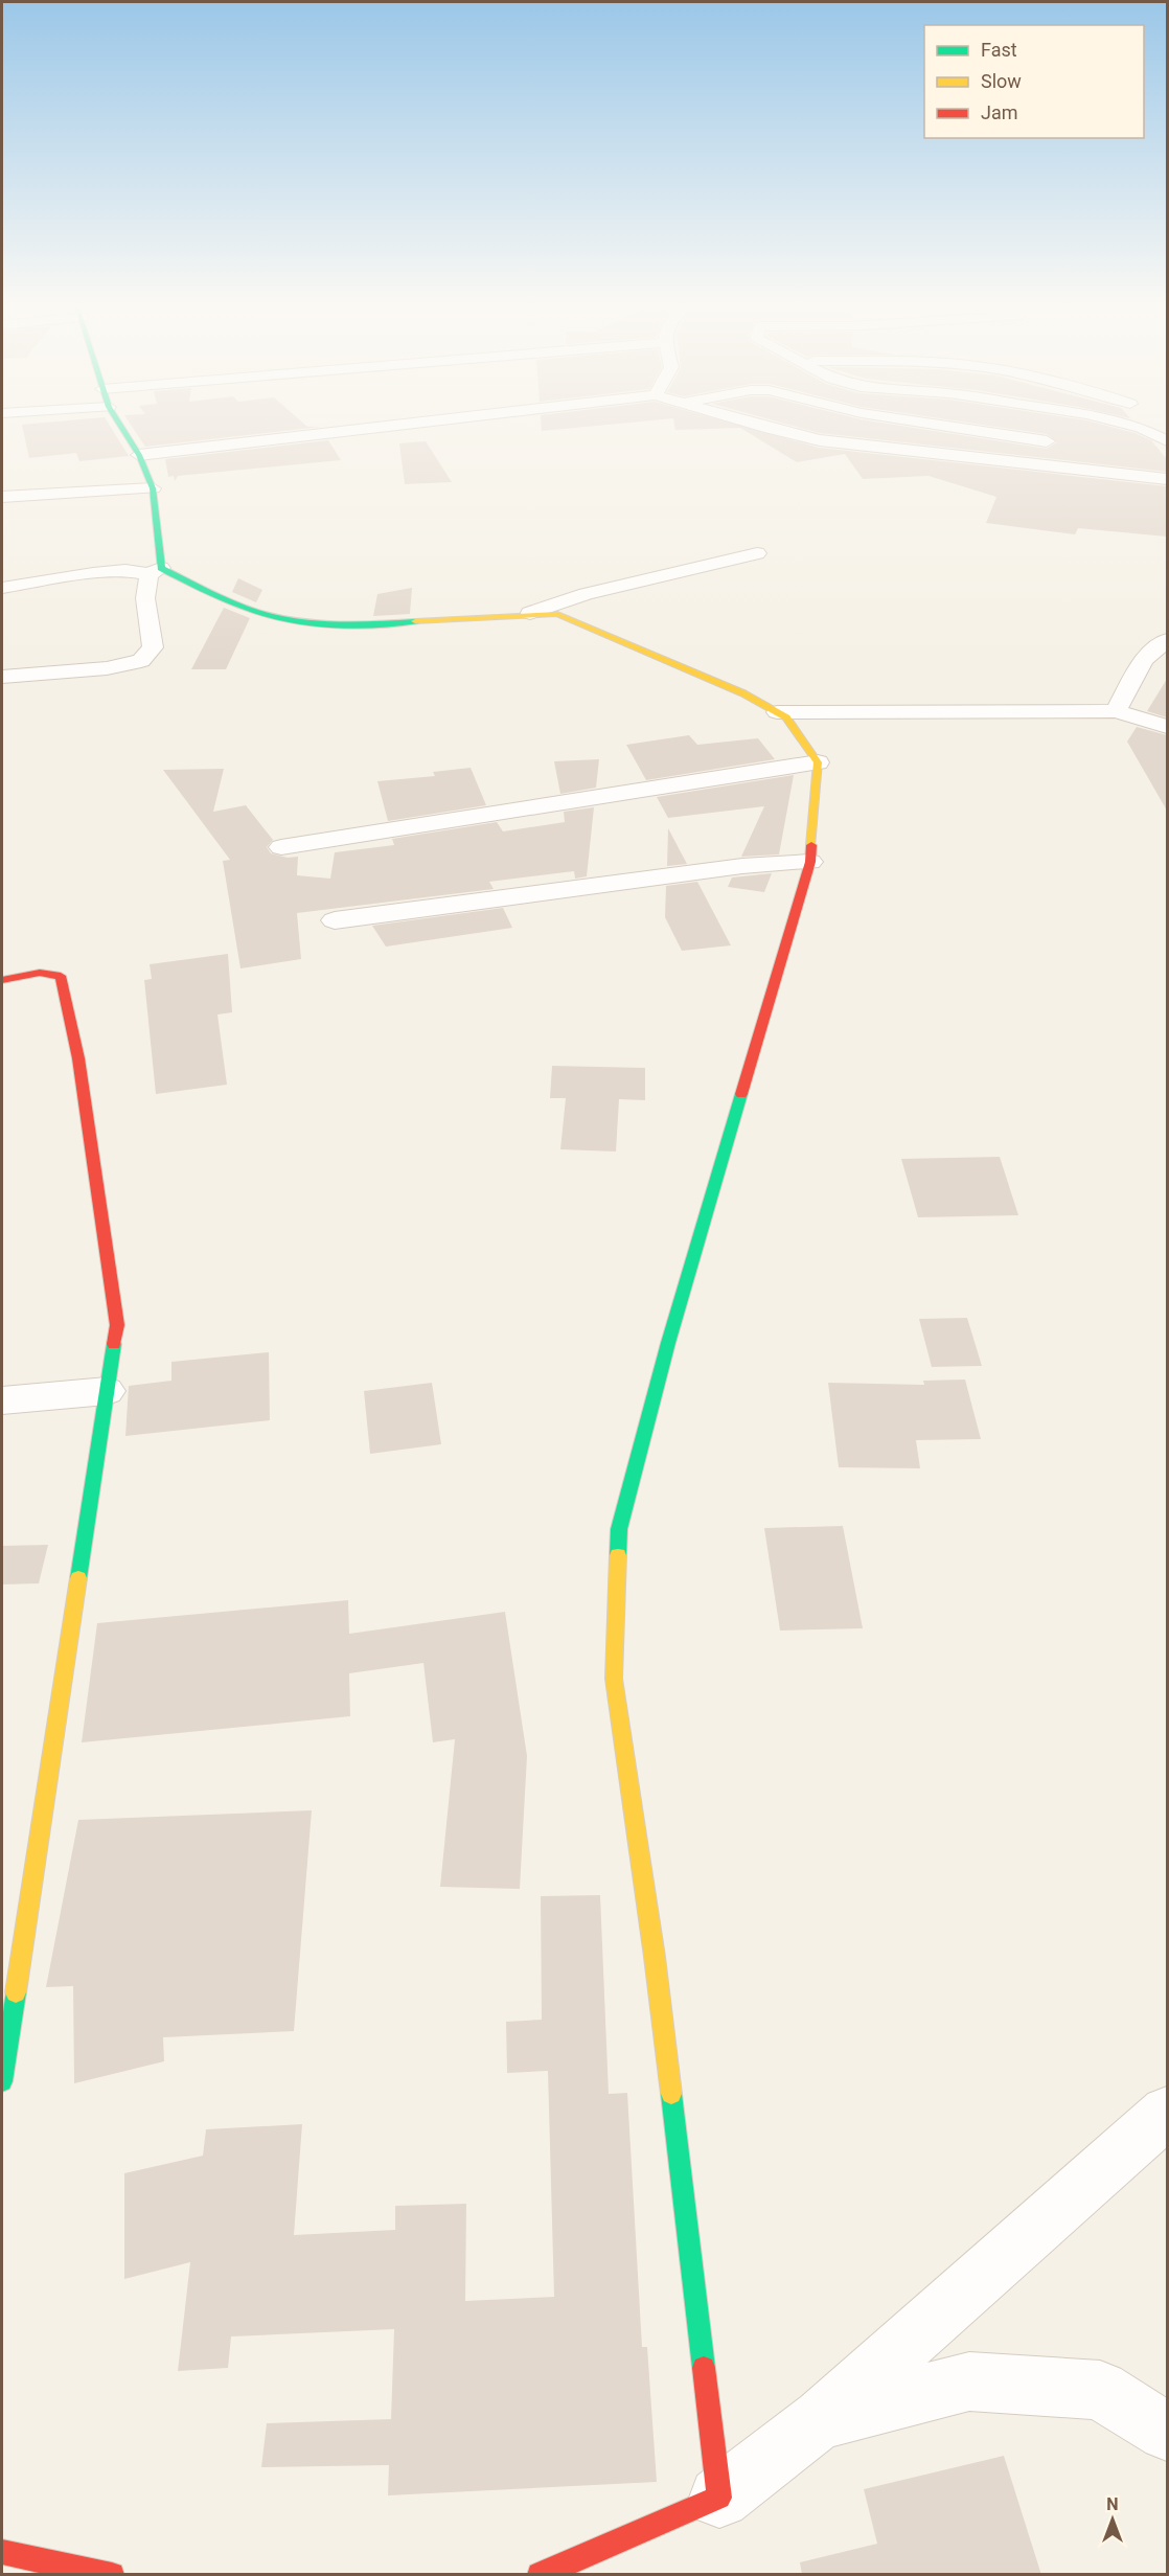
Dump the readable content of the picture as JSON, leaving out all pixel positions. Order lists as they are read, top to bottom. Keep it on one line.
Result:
{"legend":["Fast","Slow","Jam"],"north":"top"}
